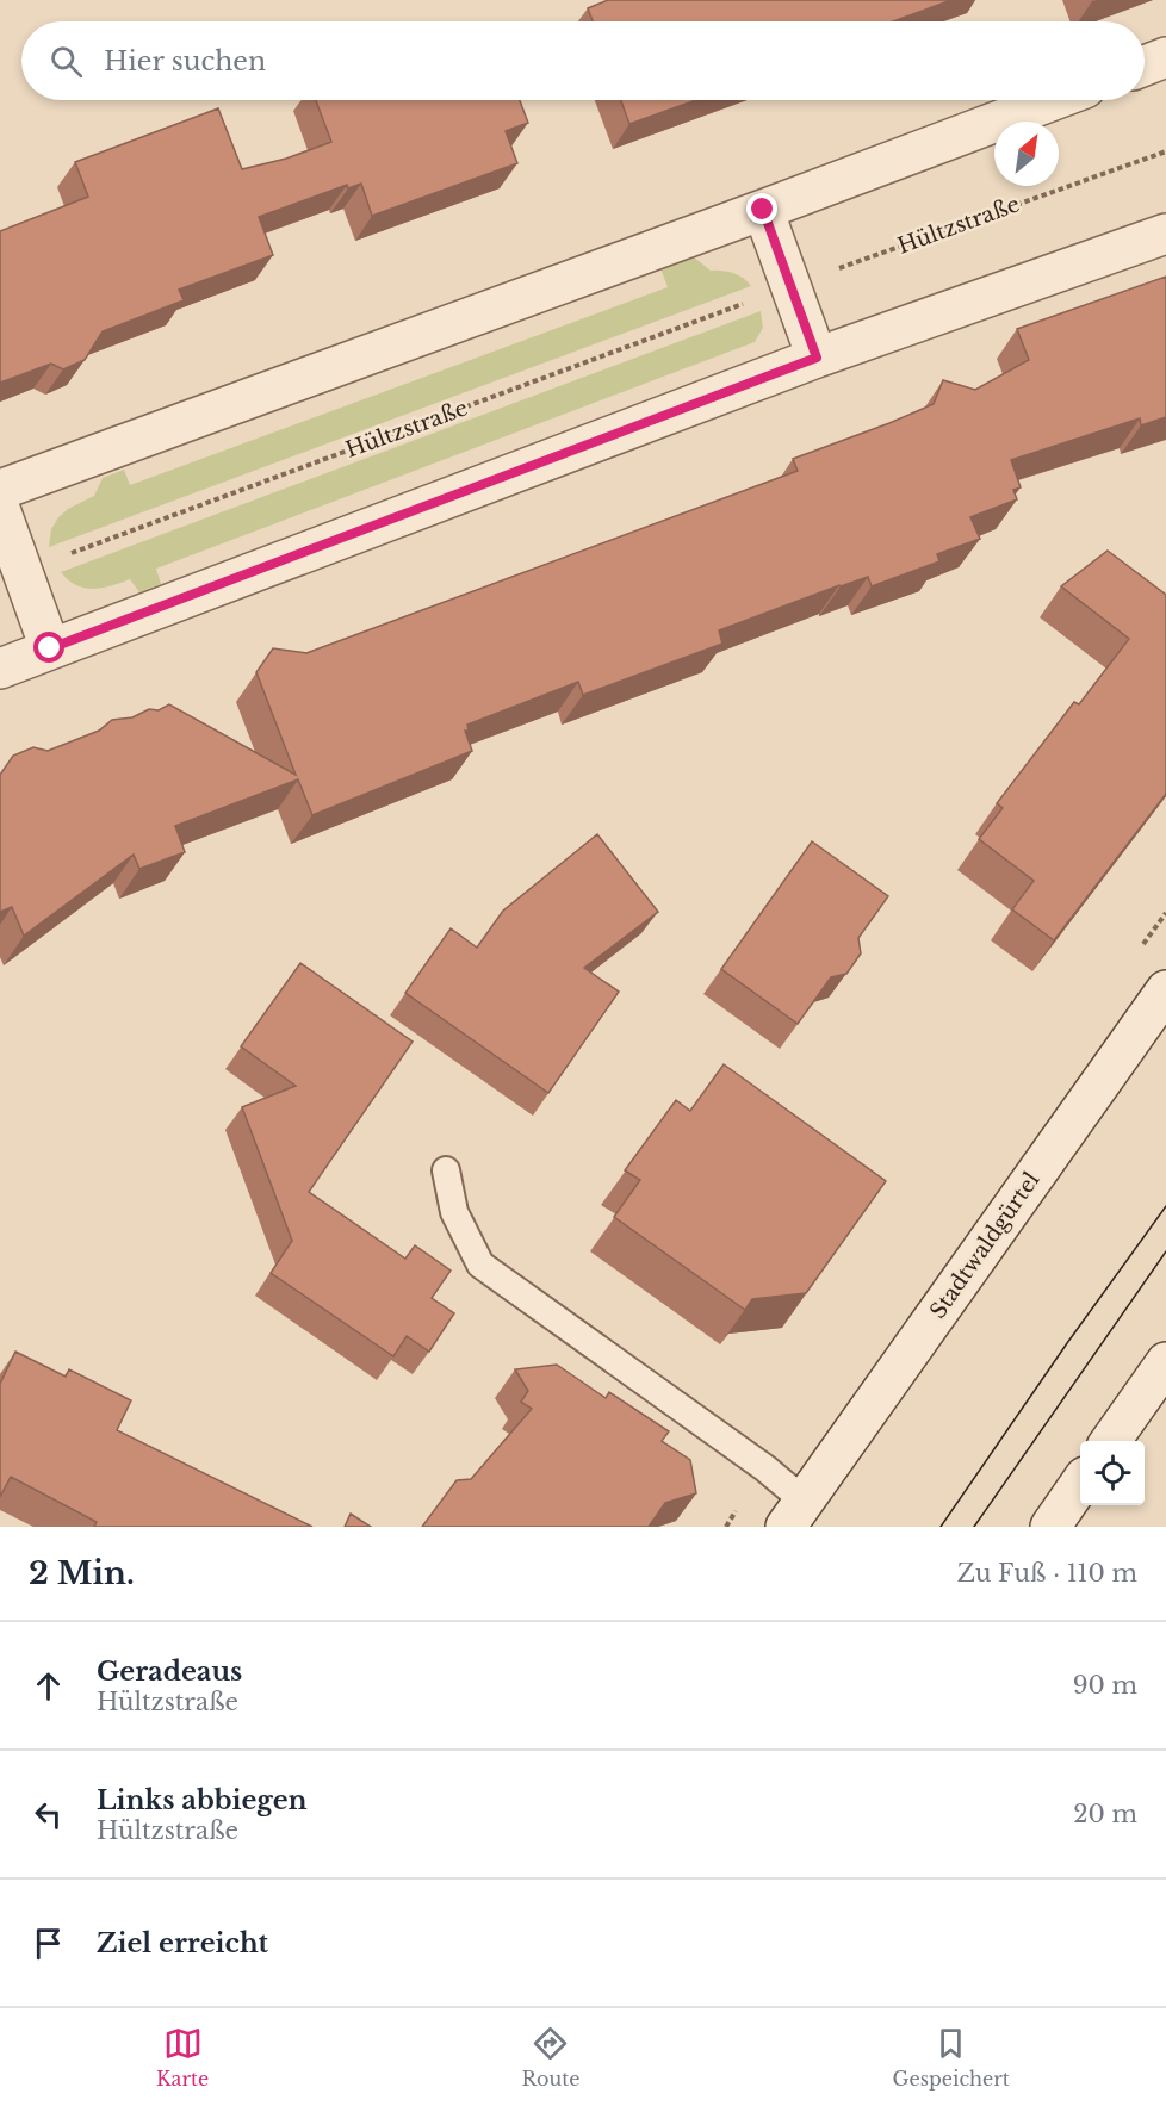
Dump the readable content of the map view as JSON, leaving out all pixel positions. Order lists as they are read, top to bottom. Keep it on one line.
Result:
{"streets":{"street":["Stadtwaldgürtel"],"path":["Hültzstraße"]},"north":"top right","page":{"search":"Hier suchen","heading":["2 Min.","Zu Fuß · 110 m"],"list":[["Geradeaus","Hültzstraße","90 m"],["Links abbiegen","Hültzstraße","20 m"],"Ziel erreicht"],"nav":["Karte","Route","Gespeichert"]}}
